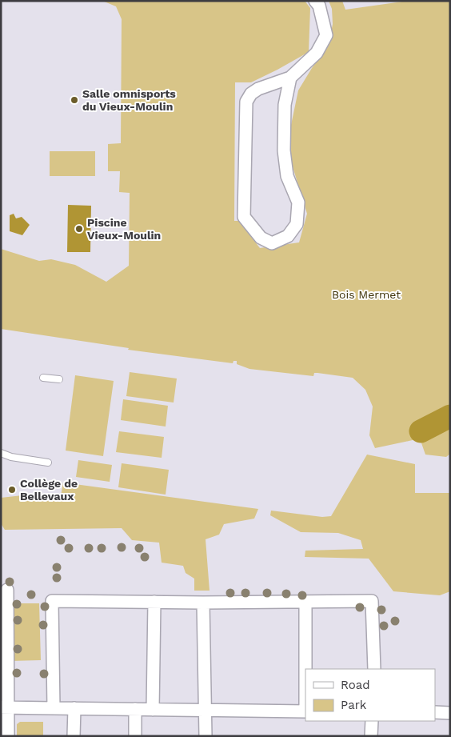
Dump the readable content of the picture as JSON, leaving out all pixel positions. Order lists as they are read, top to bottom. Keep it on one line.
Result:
{"parks":["Bois Mermet"],"places":["Salle omnisports du Vieux-Moulin","Piscine Vieux-Moulin","Collège de Bellevaux"],"legend":["Road","Park"]}
